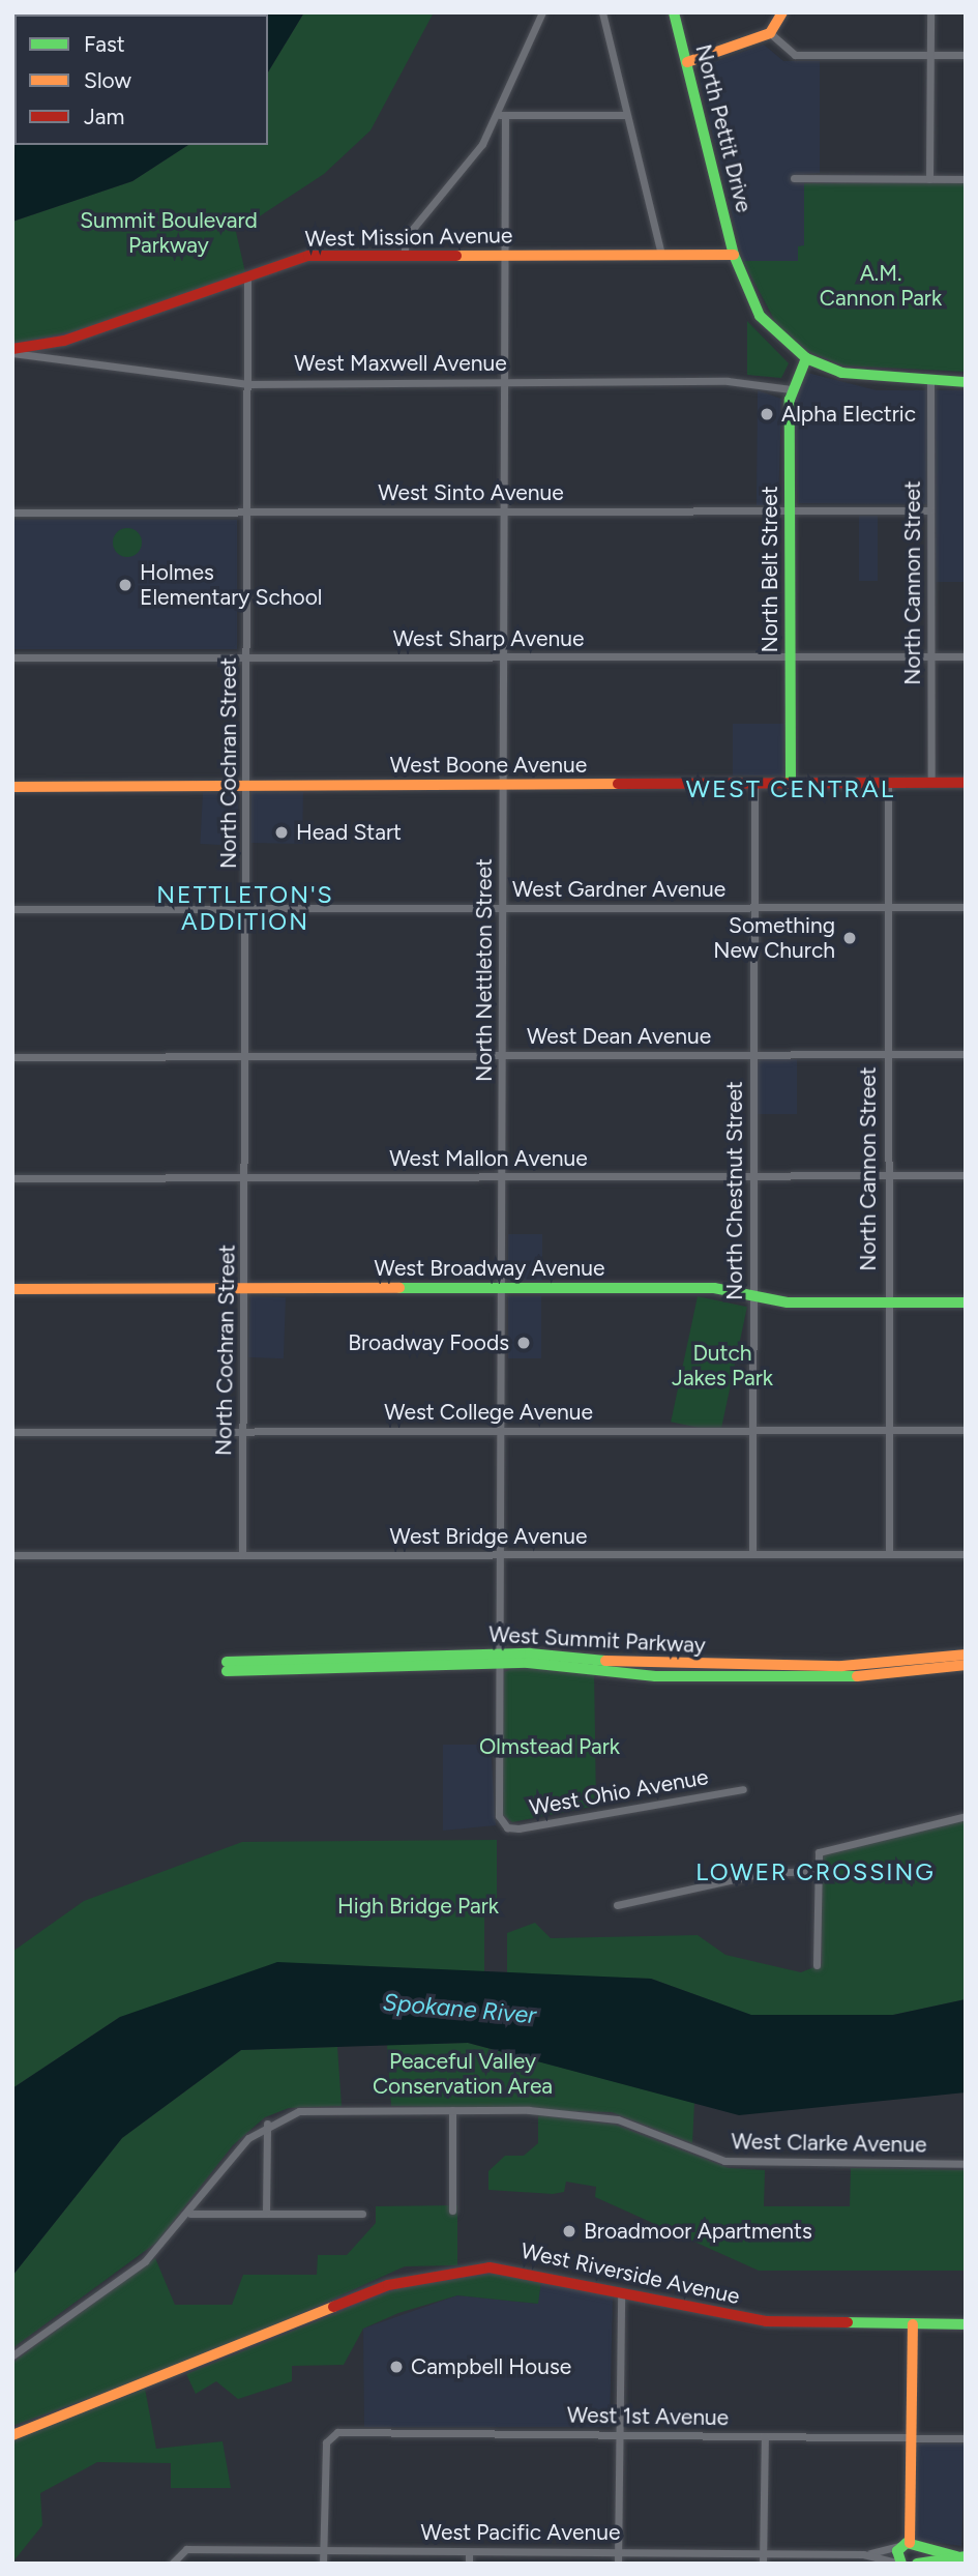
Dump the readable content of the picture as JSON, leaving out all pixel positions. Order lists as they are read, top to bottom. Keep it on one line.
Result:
{"streets":{"street":["North Pettit Drive","West Mission Avenue","West Maxwell Avenue","West Sinto Avenue","North Belt Street","North Cannon Street","West Sharp Avenue","North Cochran Street","West Boone Avenue","West Gardner Avenue","North Nettleton Street","West Dean Avenue","West Mallon Avenue","North Chestnut Street","West Broadway Avenue","West College Avenue","West Bridge Avenue","West Summit Parkway","West Ohio Avenue","West Clarke Avenue","West Riverside Avenue","West 1st Avenue","West Pacific Avenue"]},"crossings":[["North Pettit Drive","West Mission Avenue"],["North Pettit Drive","North Belt Street"],["West Mission Avenue","West Maxwell Avenue"],["West Mission Avenue","North Cochran Street"],["West Mission Avenue","North Nettleton Street"],["West Maxwell Avenue","North Belt Street"],["West Maxwell Avenue","North Cochran Street"],["West Maxwell Avenue","North Nettleton Street"],["West Sinto Avenue","North Belt Street"],["West Sinto Avenue","North Cannon Street"],["West Sinto Avenue","North Cochran Street"],["West Sinto Avenue","North Nettleton Street"],["North Belt Street","West Sharp Avenue"],["North Belt Street","West Boone Avenue"],["North Cannon Street","West Sharp Avenue"],["North Cannon Street","West Boone Avenue"],["North Cannon Street","West Gardner Avenue"],["North Cannon Street","West Dean Avenue"],["North Cannon Street","West Mallon Avenue"],["North Cannon Street","West Broadway Avenue"],["North Cannon Street","West College Avenue"],["North Cannon Street","West Bridge Avenue"],["West Sharp Avenue","North Cochran Street"],["West Sharp Avenue","North Nettleton Street"],["North Cochran Street","West Boone Avenue"],["North Cochran Street","West Gardner Avenue"],["North Cochran Street","West Dean Avenue"],["North Cochran Street","West Mallon Avenue"],["North Cochran Street","West Broadway Avenue"],["North Cochran Street","West College Avenue"],["North Cochran Street","West Bridge Avenue"],["West Boone Avenue","North Nettleton Street"],["West Boone Avenue","North Chestnut Street"],["West Gardner Avenue","North Nettleton Street"],["West Gardner Avenue","North Chestnut Street"],["North Nettleton Street","West Dean Avenue"],["North Nettleton Street","West Mallon Avenue"],["North Nettleton Street","West Broadway Avenue"],["North Nettleton Street","West College Avenue"],["North Nettleton Street","West Bridge Avenue"],["North Nettleton Street","West Summit Parkway"],["North Nettleton Street","West Ohio Avenue"],["West Dean Avenue","North Chestnut Street"],["West Mallon Avenue","North Chestnut Street"],["North Chestnut Street","West Broadway Avenue"],["North Chestnut Street","West College Avenue"],["North Chestnut Street","West Bridge Avenue"],["West 1st Avenue","West Pacific Avenue"]],"districts":["WEST CENTRAL","NETTLETON'S ADDITION","LOWER CROSSING"],"water":["Spokane River"],"parks":["Summit Boulevard Parkway","A.M. Cannon Park","Dutch Jakes Park","Olmstead Park","High Bridge Park","Peaceful Valley Conservation Area"],"places":["Alpha Electric","Holmes Elementary School","Head Start","Something New Church","Broadway Foods","Broadmoor Apartments","Campbell House"],"legend":["Fast","Slow","Jam"]}
